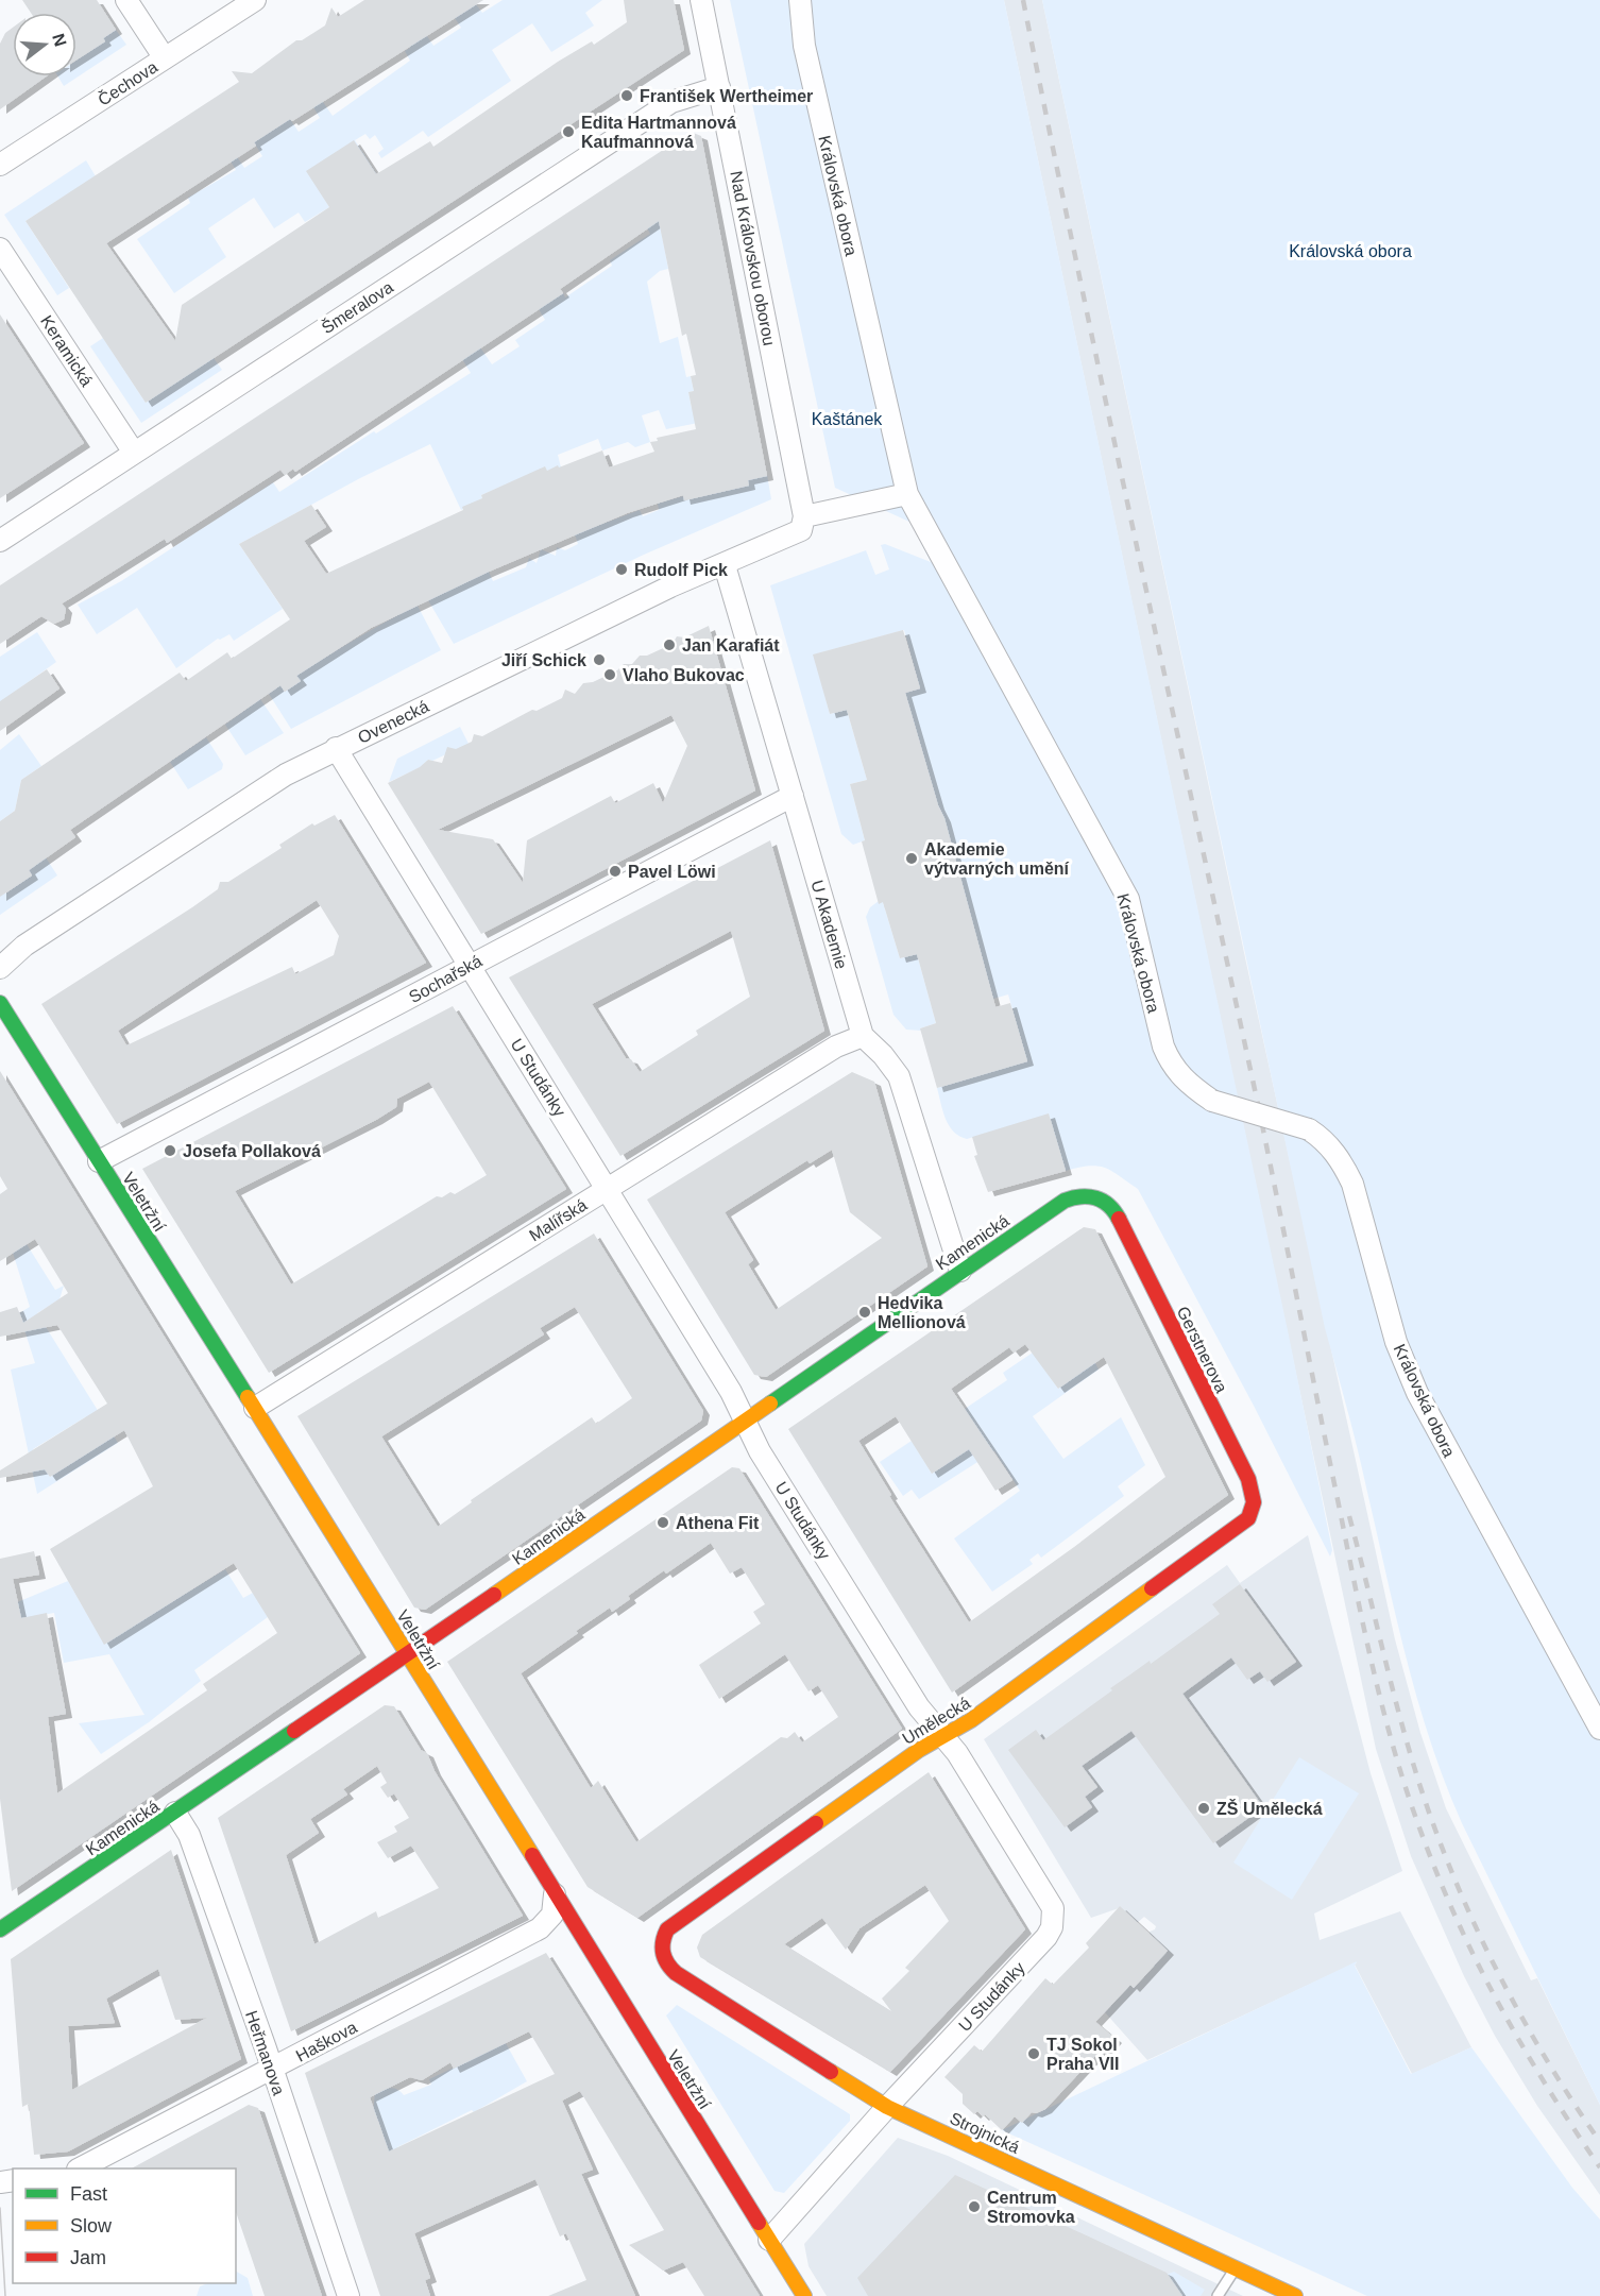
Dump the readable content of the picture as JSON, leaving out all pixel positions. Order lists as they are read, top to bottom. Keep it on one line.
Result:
{"streets":{"street":["Čechova","Královská obora","Nad Královskou oborou","Šmeralova","Keramická","Ovenecká","U Akademie","Sochařská","U Studánky","Veletržní","Malířská","Kamenická","Gerstnerova","Umělecká","Haškova","Heřmanova","Strojnická"]},"crossings":[["Nad Královskou oborou","Šmeralova"],["Nad Královskou oborou","Ovenecká"],["Šmeralova","Keramická"],["Ovenecká","U Akademie"],["Ovenecká","U Studánky"],["U Akademie","Sochařská"],["U Akademie","Malířská"],["U Akademie","Kamenická"],["Sochařská","U Studánky"],["Sochařská","Veletržní"],["U Studánky","Veletržní"],["U Studánky","Malířská"],["U Studánky","Kamenická"],["U Studánky","Umělecká"],["U Studánky","Strojnická"],["Veletržní","Malířská"],["Veletržní","Kamenická"],["Veletržní","Haškova"],["Kamenická","Gerstnerova"],["Kamenická","Heřmanova"],["Gerstnerova","Umělecká"],["Umělecká","Strojnická"],["Haškova","Heřmanova"]],"parks":["Královská obora","Kaštánek"],"places":["František Wertheimer","Edita Hartmannová Kaufmannová","Rudolf Pick","Jan Karafiát","Jiří Schick","Vlaho Bukovac","Akademie výtvarných umění","Pavel Löwi","Josefa Pollaková","Hedvika Mellionová","Athena Fit","ZŠ Umělecká","TJ Sokol Praha VII","Centrum Stromovka"],"legend":["Fast","Slow","Jam"],"north":"right"}
